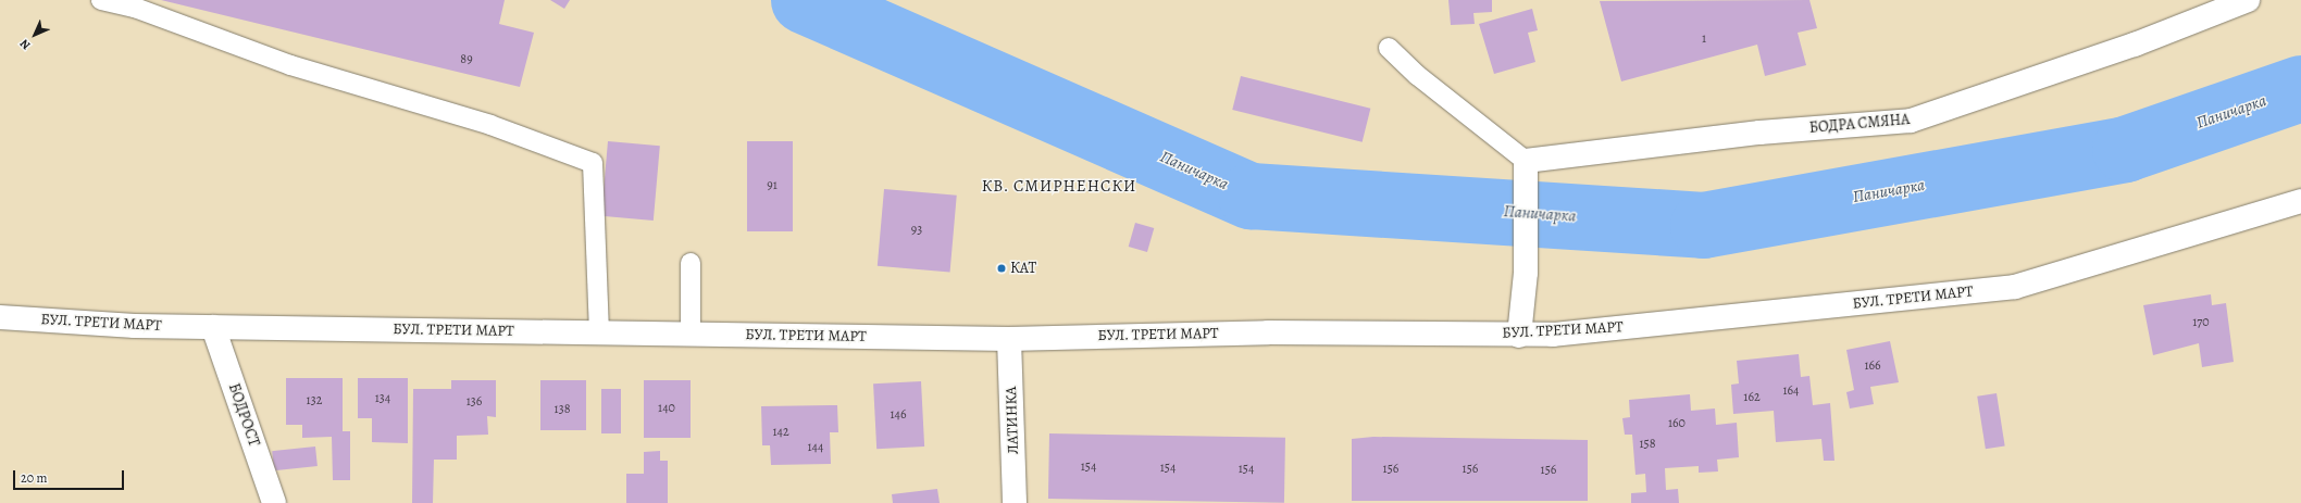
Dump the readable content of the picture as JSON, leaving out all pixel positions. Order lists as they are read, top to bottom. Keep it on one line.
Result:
{"streets":{"street":["БОДРА СМЯНА","БУЛ. ТРЕТИ МАРТ","БОДРОСТ","ЛАТИНКА"]},"crossings":[["БУЛ. ТРЕТИ МАРТ","БОДРОСТ"],["БУЛ. ТРЕТИ МАРТ","ЛАТИНКА"]],"districts":["КВ. СМИРНЕНСКИ"],"water":["Паничарка"],"places":["КАТ"],"house_numbers":["1","89","91","93","170","166","164","162","134","132","136","140","138","146","160","142","158","144","154","154","154","156","156","156"],"scale_bar":"20 m","north":"bottom left"}
